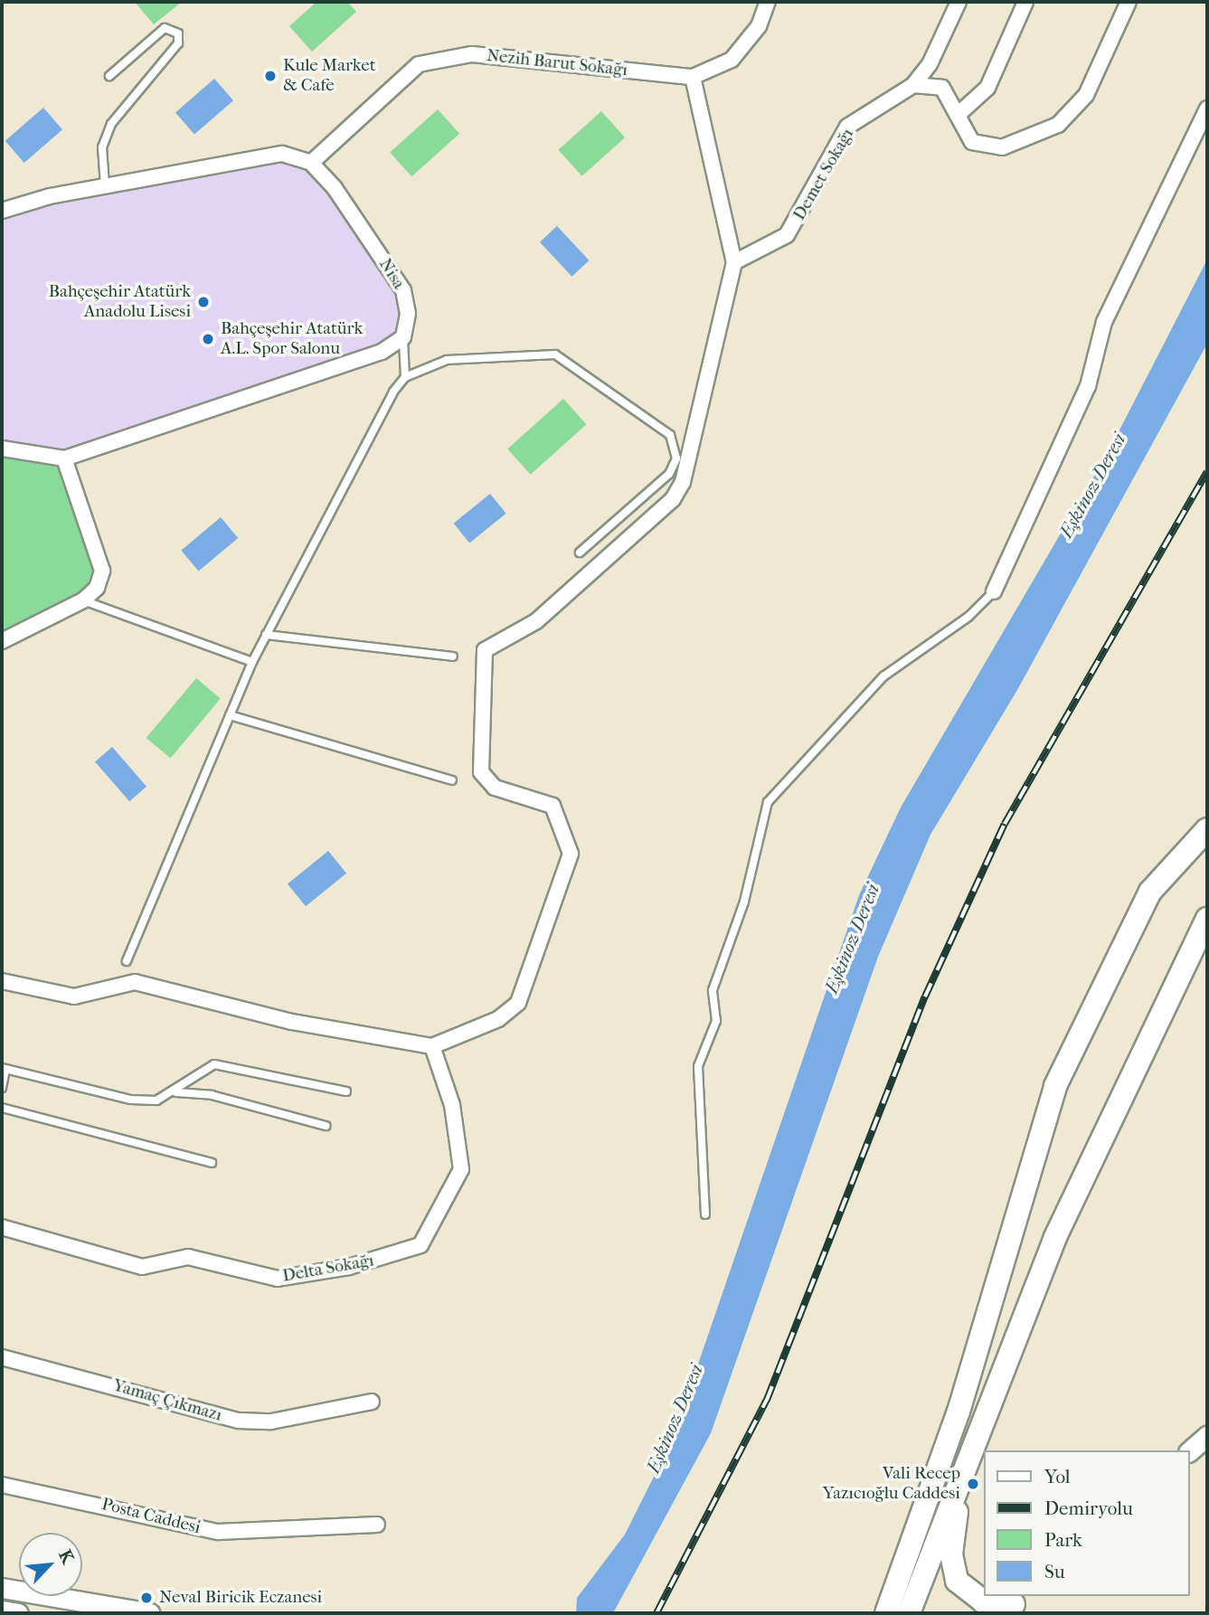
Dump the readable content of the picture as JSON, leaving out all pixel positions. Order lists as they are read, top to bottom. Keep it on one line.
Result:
{"streets":{"street":["Nezih Barut Sokağı","Demet Sokağı","Nisa","Delta Sokağı","Yamaç Çıkmazı","Posta Caddesi"]},"crossings":[["Nezih Barut Sokağı","Nisa"]],"water":["Eşkinoz Deresi"],"places":["Kule Market & Cafe","Bahçeşehir Atatürk Anadolu Lisesi","Bahçeşehir Atatürk A.L. Spor Salonu","Vali Recep Yazıcıoğlu Caddesi","Neval Biricik Eczanesi"],"legend":["Yol","Demiryolu","Park","Su"],"north":"top right"}
